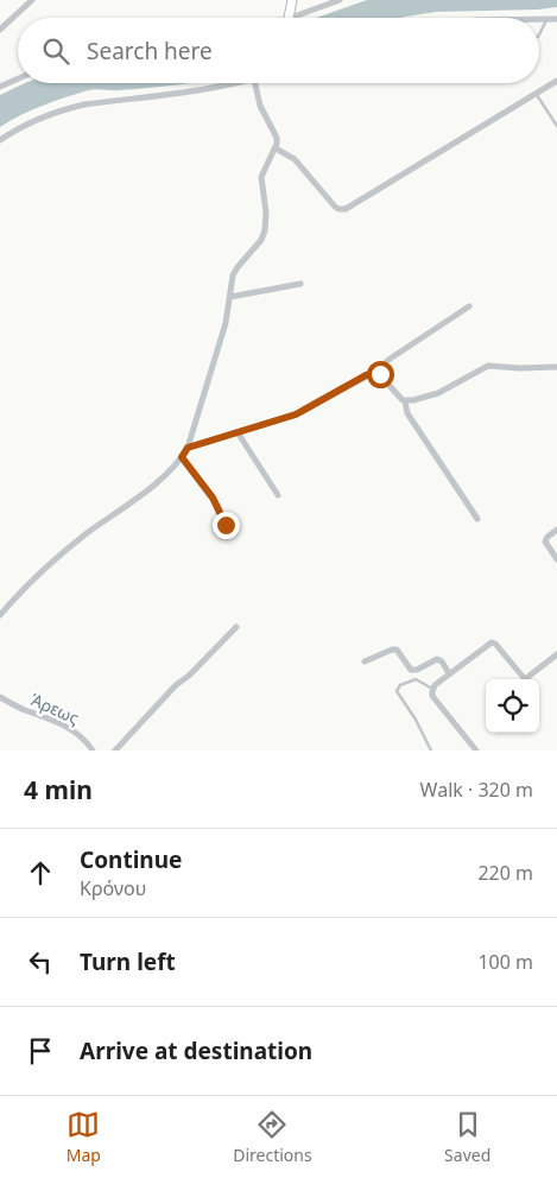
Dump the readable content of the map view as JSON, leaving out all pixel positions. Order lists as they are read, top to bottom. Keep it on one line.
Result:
{"streets":{"street":["Άρεως"]},"page":{"search":"Search here","heading":["4 min","Walk · 320 m"],"list":[["Continue","Κρόνου","220 m"],["Turn left","100 m"],"Arrive at destination"],"nav":["Map","Directions","Saved"]}}
